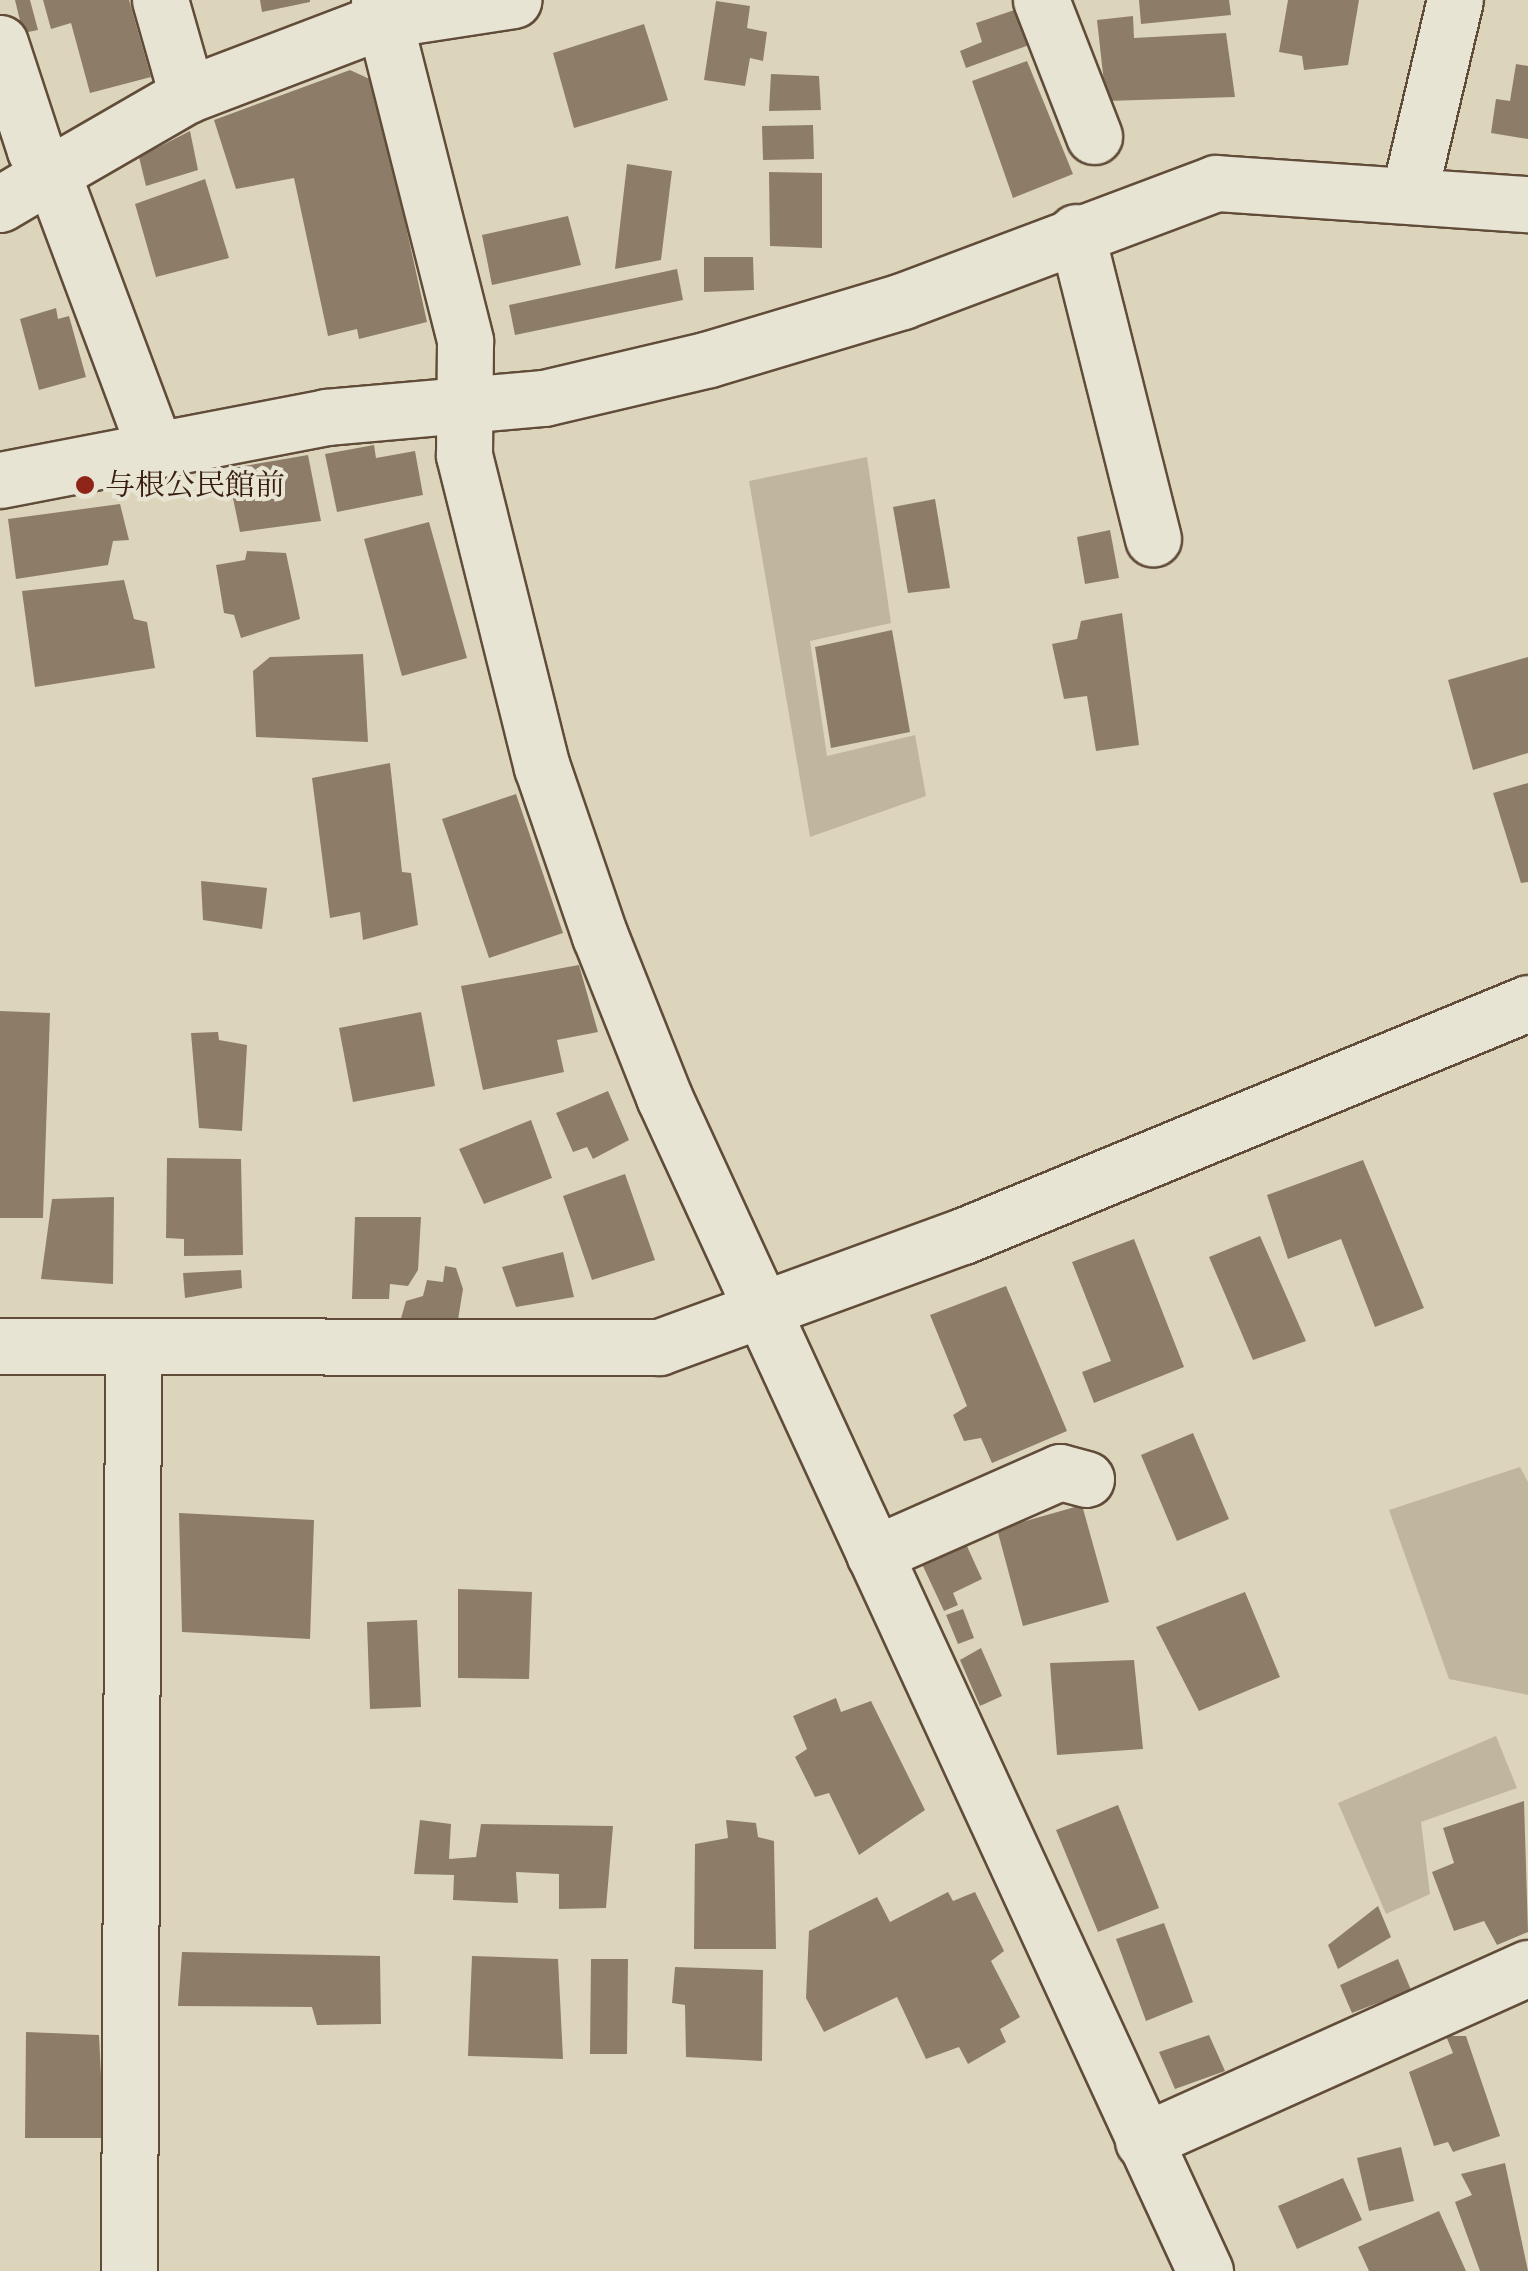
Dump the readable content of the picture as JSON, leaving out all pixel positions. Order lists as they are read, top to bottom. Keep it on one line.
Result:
{"places":["与根公民館前"]}
